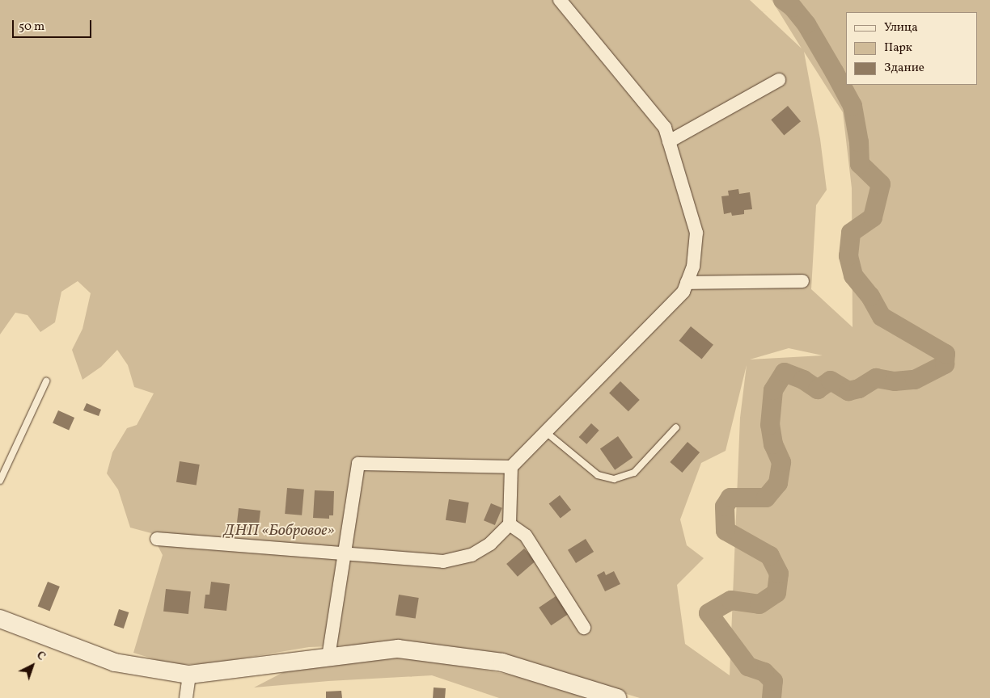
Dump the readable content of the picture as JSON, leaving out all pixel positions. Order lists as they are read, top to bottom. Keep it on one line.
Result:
{"parks":["ДНП «Бобровое»"],"legend":["Улица","Парк","Здание"],"scale_bar":"50 m","north":"top right"}
